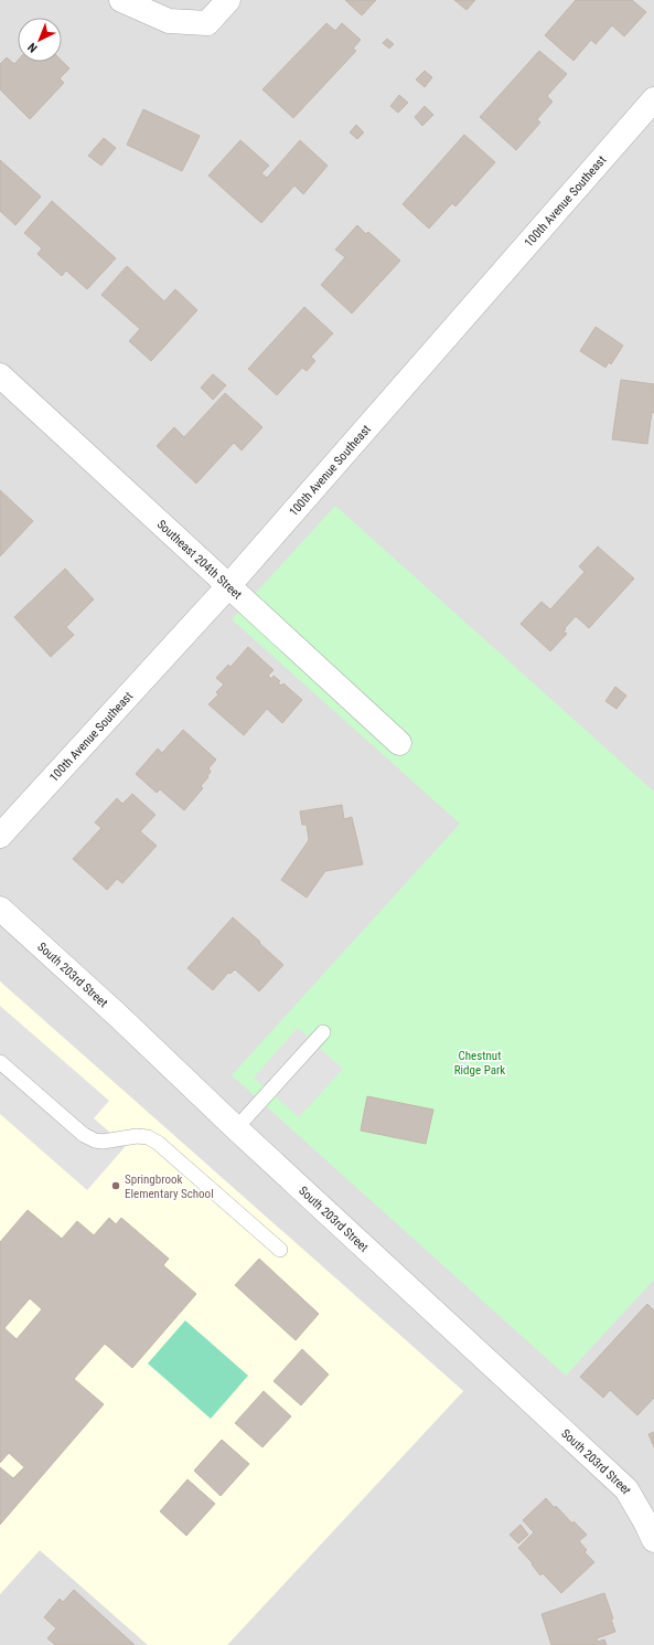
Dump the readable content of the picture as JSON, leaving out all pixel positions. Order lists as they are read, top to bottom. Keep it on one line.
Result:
{"streets":{"street":["100th Avenue Southeast","Southeast 204th Street","South 203rd Street"]},"crossings":[["100th Avenue Southeast","Southeast 204th Street"]],"parks":["Chestnut Ridge Park"],"places":["Springbrook Elementary School"],"north":"bottom left"}
